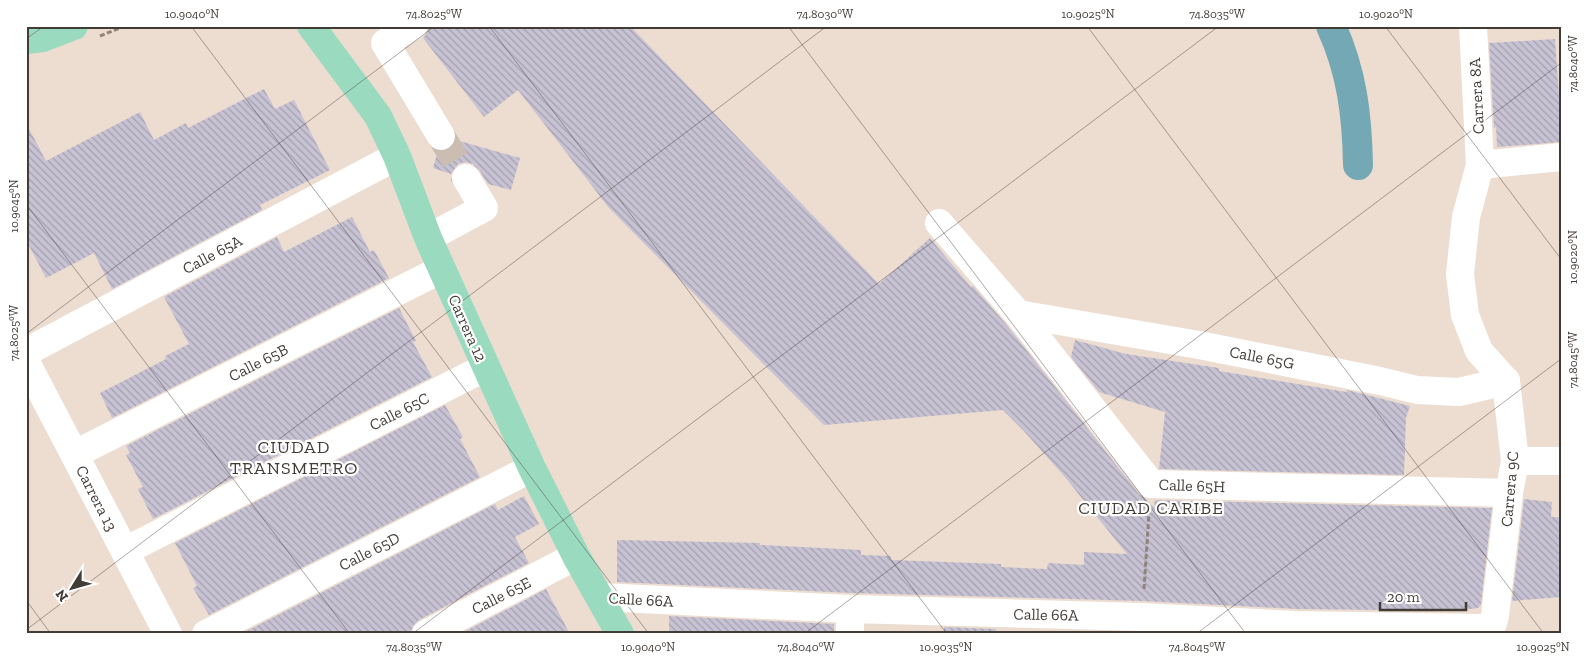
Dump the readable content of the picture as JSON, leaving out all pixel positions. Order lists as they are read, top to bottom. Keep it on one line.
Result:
{"streets":{"main road":["Carrera 12"],"street":["Carrera 8A","Calle 65A","Calle 65G","Calle 65B","Calle 65C","Calle 65H","Carrera 9C","Carrera 13","Calle 65D","Calle 65E","Calle 66A"]},"crossings":[["Carrera 8A","Calle 65G"],["Carrera 8A","Carrera 9C"],["Calle 65A","Carrera 12"],["Carrera 12","Calle 65B"],["Carrera 12","Calle 65C"],["Carrera 12","Calle 65D"],["Carrera 12","Calle 65E"],["Carrera 12","Calle 66A"],["Calle 65G","Calle 65H"],["Calle 65G","Carrera 9C"],["Calle 65B","Carrera 13"],["Calle 65C","Carrera 13"],["Calle 65H","Carrera 9C"],["Carrera 9C","Calle 66A"]],"districts":["CIUDAD TRANSMETRO","CIUDAD CARIBE"],"scale_bar":"20 m","north":"bottom left","coordinates":["10.9040°N","74.8025°W","74.8030°W","10.9025°N","74.8035°W","10.9020°N","74.8040°W","10.9045°N","74.8045°W","10.9035°N"]}
